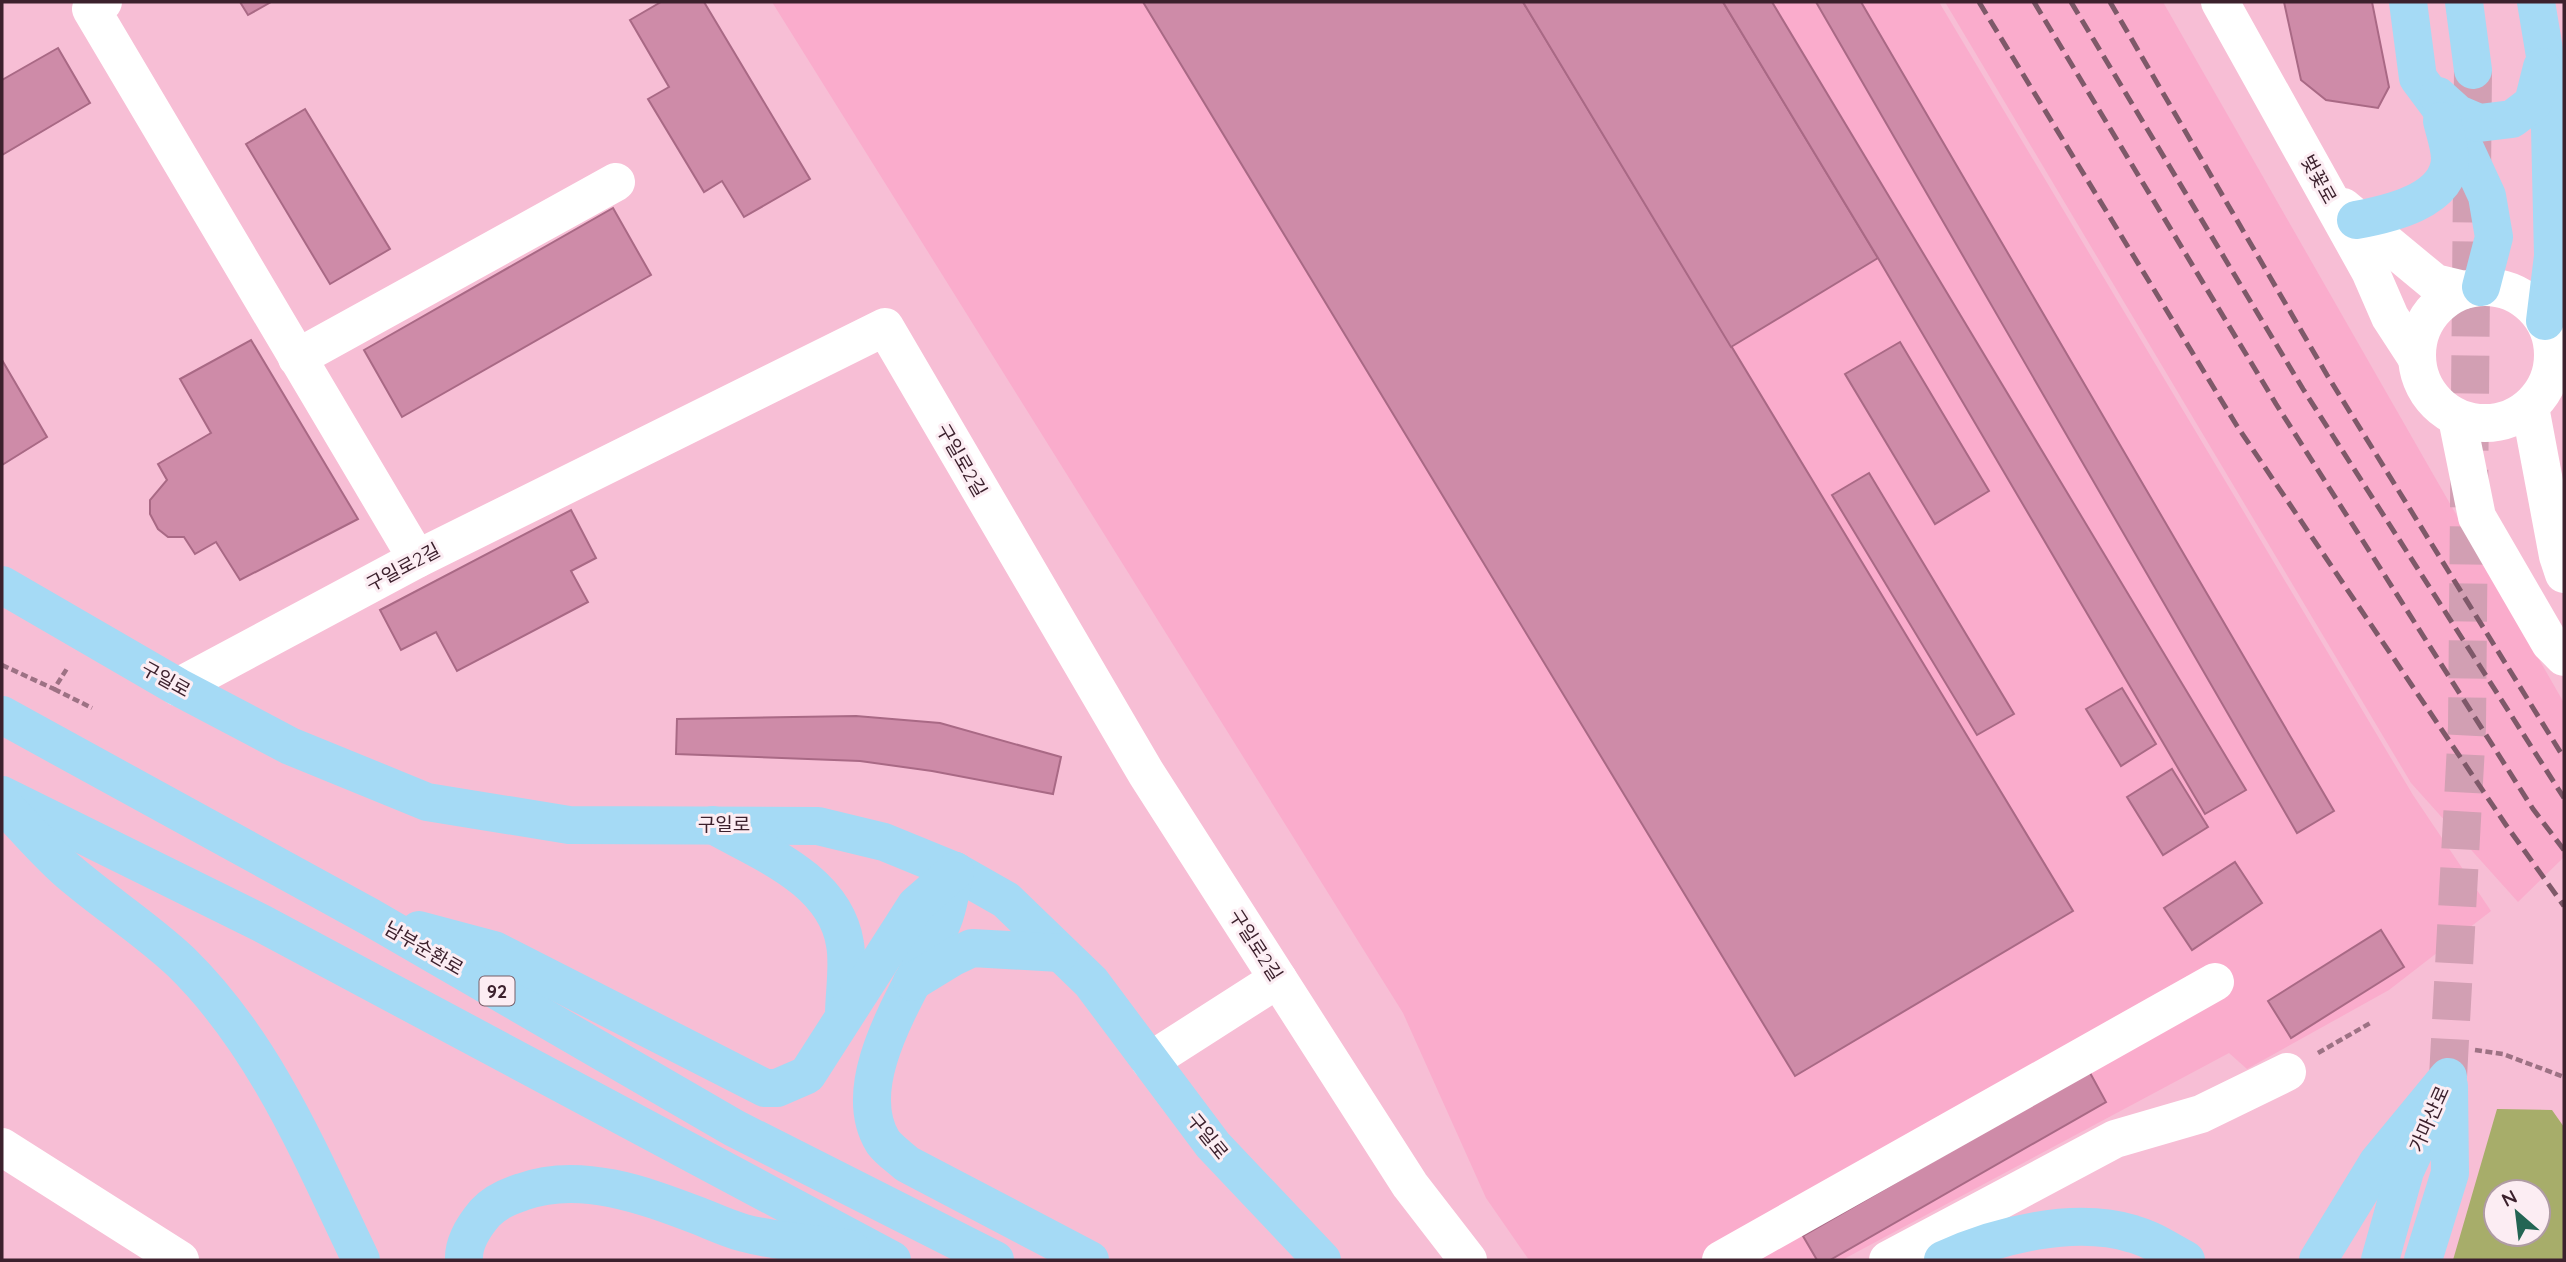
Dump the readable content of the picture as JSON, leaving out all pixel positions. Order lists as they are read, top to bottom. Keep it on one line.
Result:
{"streets":{"main road":["구일로","남부순환로","92","가마산로"],"street":["벚꽃로","구일로2길"]},"crossings":[["구일로2길","구일로"]],"north":"top left"}
